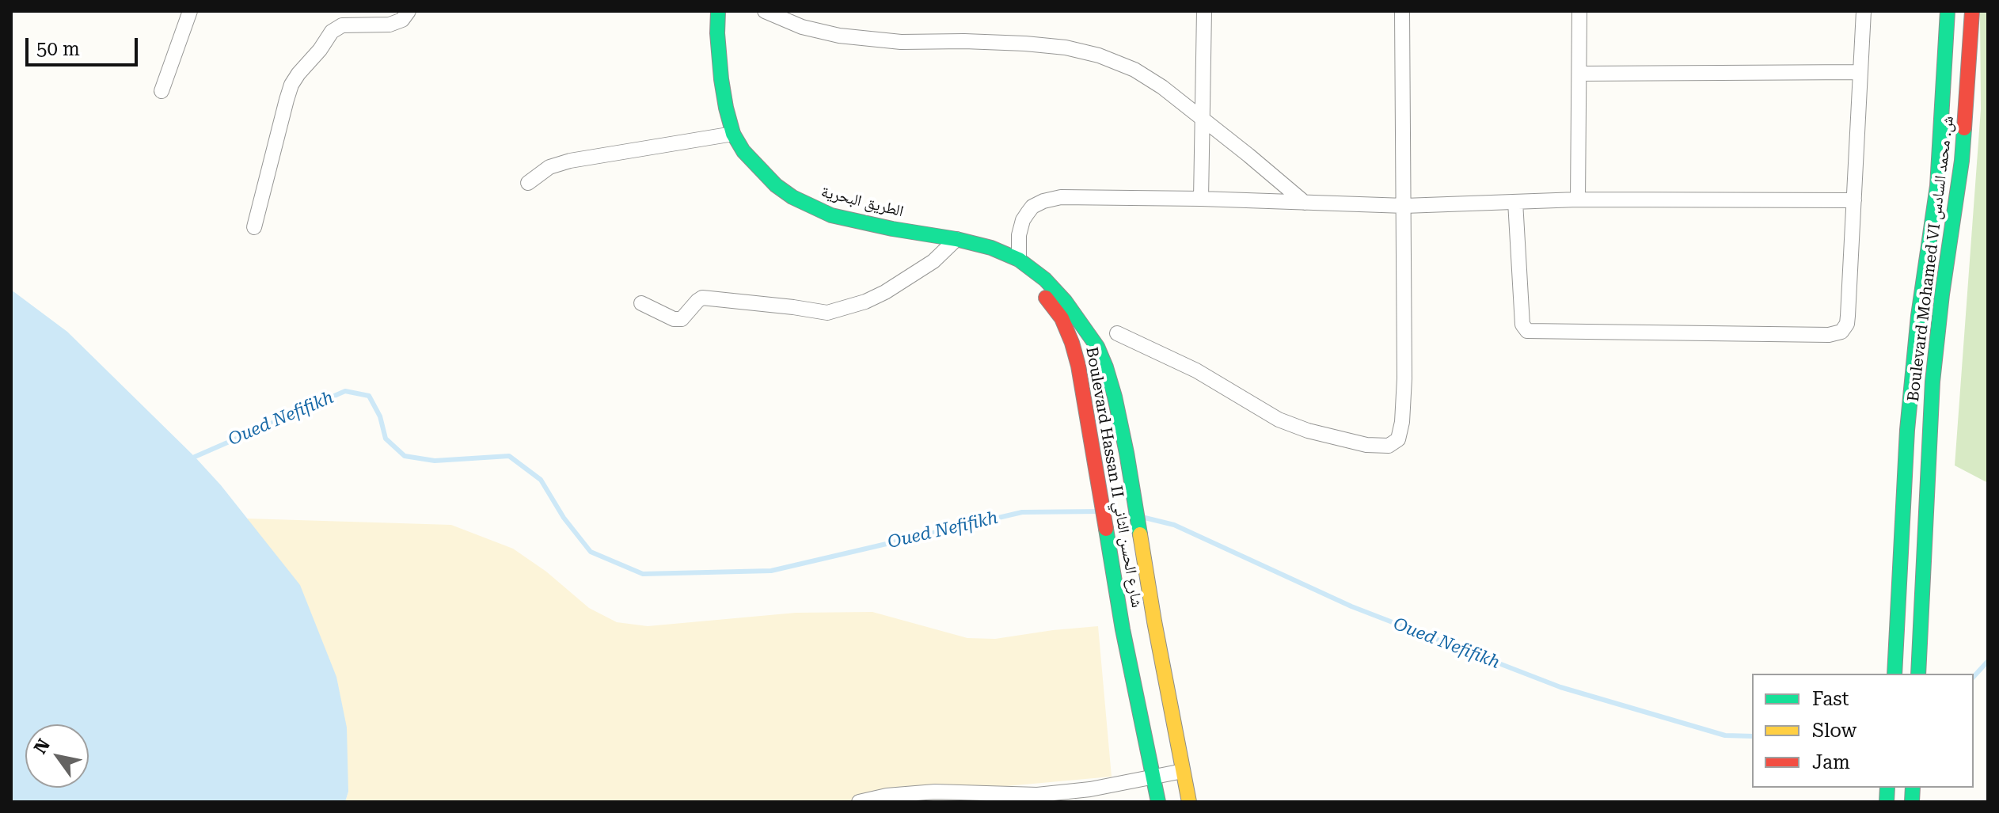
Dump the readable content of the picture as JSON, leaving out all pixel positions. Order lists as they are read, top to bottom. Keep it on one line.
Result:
{"streets":{"main road":["الطريق البحرية","Boulevard Mohamed VI ش. محمد السادس","Boulevard Hassan II شارع الحسن الثاني"]},"crossings":[["الطريق البحرية","Boulevard Hassan II شارع الحسن الثاني"]],"water":["Oued Nefifikh"],"legend":["Fast","Slow","Jam"],"scale_bar":"50 m","north":"top left"}
